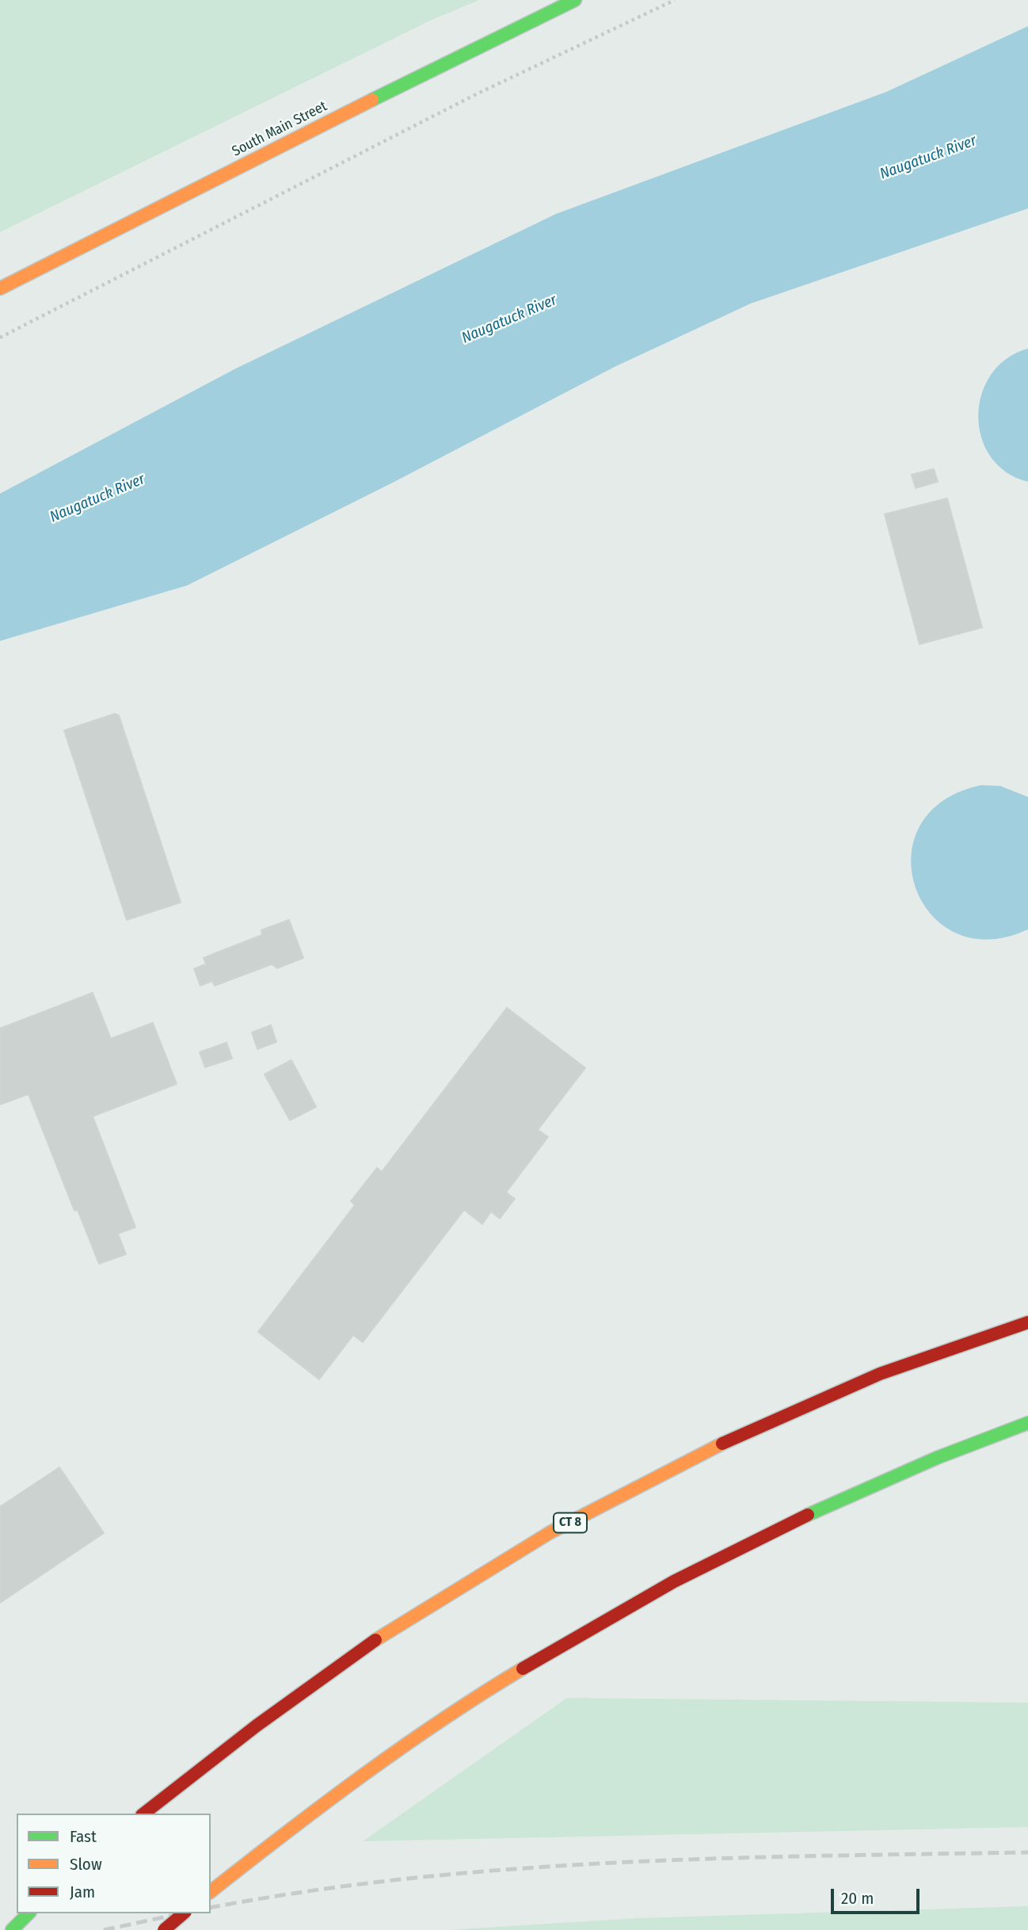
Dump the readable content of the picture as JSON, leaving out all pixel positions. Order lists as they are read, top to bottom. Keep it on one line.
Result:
{"streets":{"main road":["South Main Street","CT 8"]},"water":["Naugatuck River"],"legend":["Fast","Slow","Jam"],"scale_bar":"20 m"}
